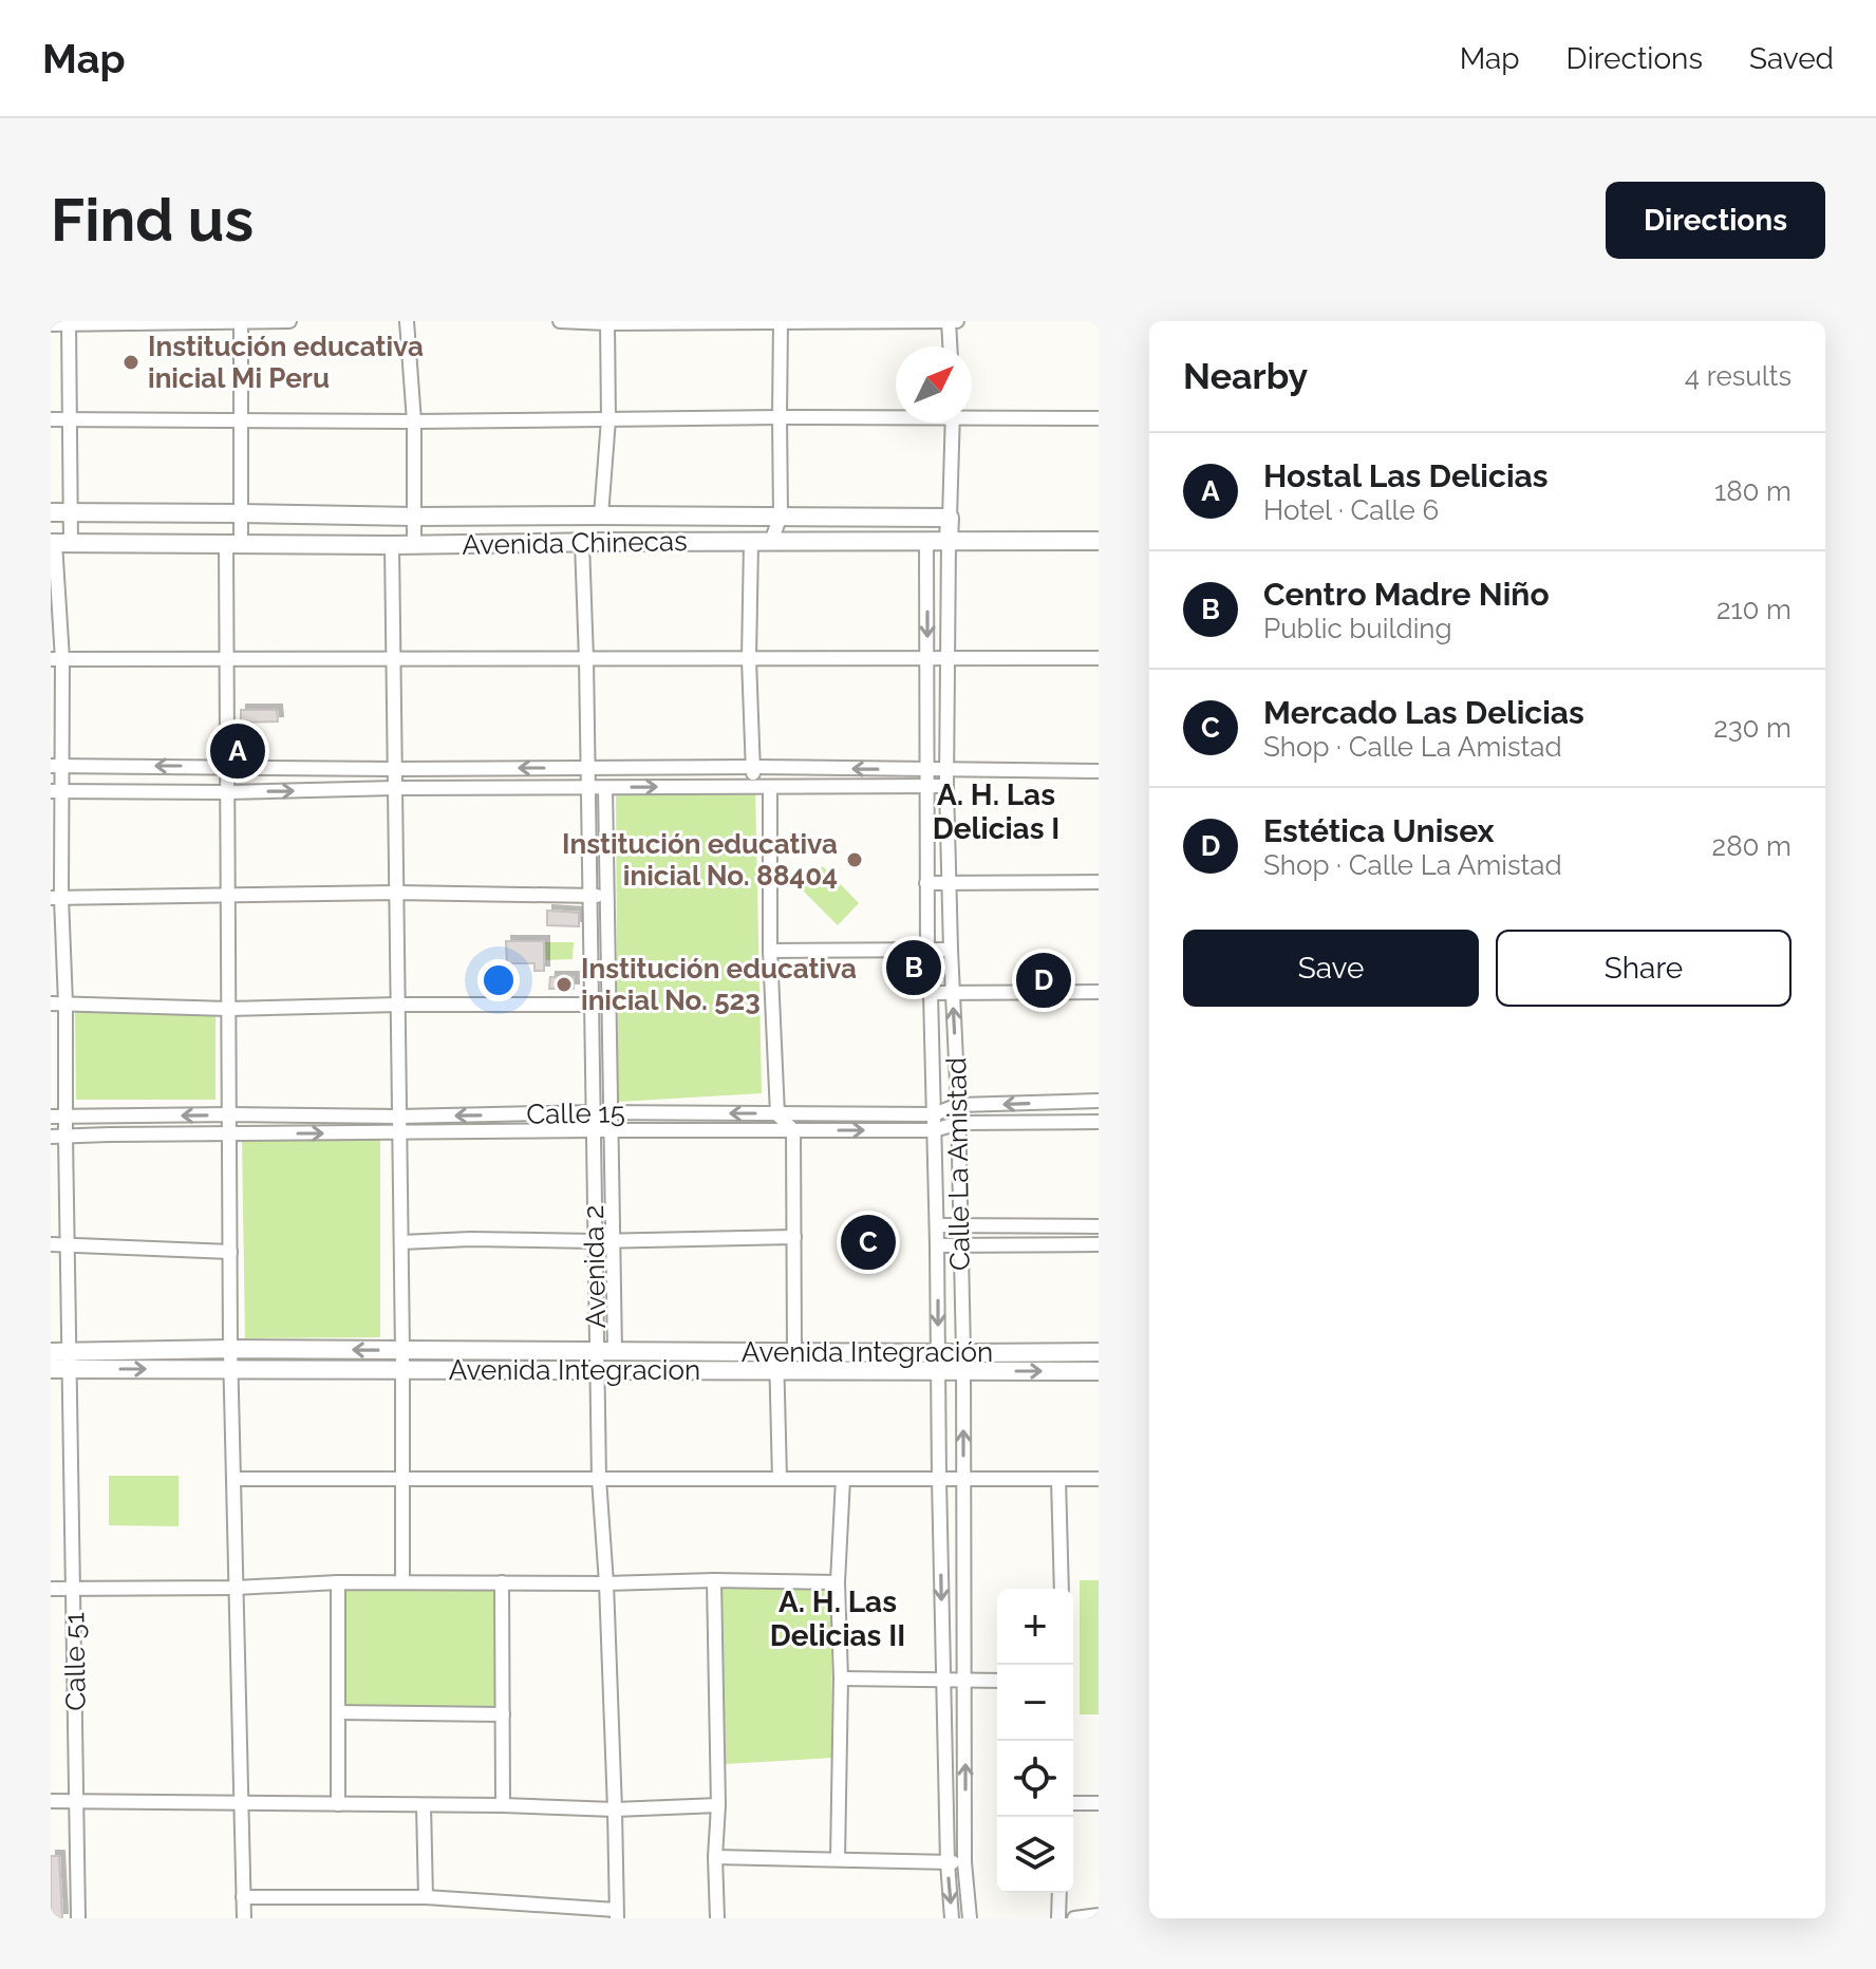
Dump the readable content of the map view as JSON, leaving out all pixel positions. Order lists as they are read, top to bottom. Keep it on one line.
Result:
{"streets":{"main road":["Avenida Chinecas","Calle La Amistad","Avenida Integración","Avenida Integracion"],"street":["Calle 15","Avenida 2","Calle 51"]},"crossings":[["Avenida Chinecas","Calle La Amistad"],["Avenida Chinecas","Avenida 2"],["Avenida Chinecas","Calle 51"],["Calle 15","Calle La Amistad"],["Calle 15","Avenida 2"],["Calle 15","Calle 51"],["Calle La Amistad","Avenida Integración"],["Calle La Amistad","Avenida Integracion"],["Avenida 2","Avenida Integración"],["Avenida 2","Avenida Integracion"],["Avenida Integración","Avenida Integracion"],["Avenida Integración","Calle 51"],["Avenida Integracion","Calle 51"]],"districts":["A. H. Las Delicias I","A. H. Las Delicias II"],"places":["Institución educativa inicial Mi Peru","Institución educativa inicial No. 88404","Institución educativa inicial No. 523"],"north":"top right","page":{"header":"Map","nav":["Map","Directions","Saved"],"buttons":["Directions",["Save","Share"]],"title":"Find us","heading":["Nearby","4 results"],"list":[{"mark":"A","name":"Hostal Las Delicias","note":"Hotel · Calle 6","value":"180 m"},{"mark":"B","name":"Centro Madre Niño","note":"Public building","value":"210 m"},{"mark":"C","name":"Mercado Las Delicias","note":"Shop · Calle La Amistad","value":"230 m"},{"mark":"D","name":"Estética Unisex","note":"Shop · Calle La Amistad","value":"280 m"}],"pins":["A","B","D","C"],"map_buttons":["+","−"]}}
